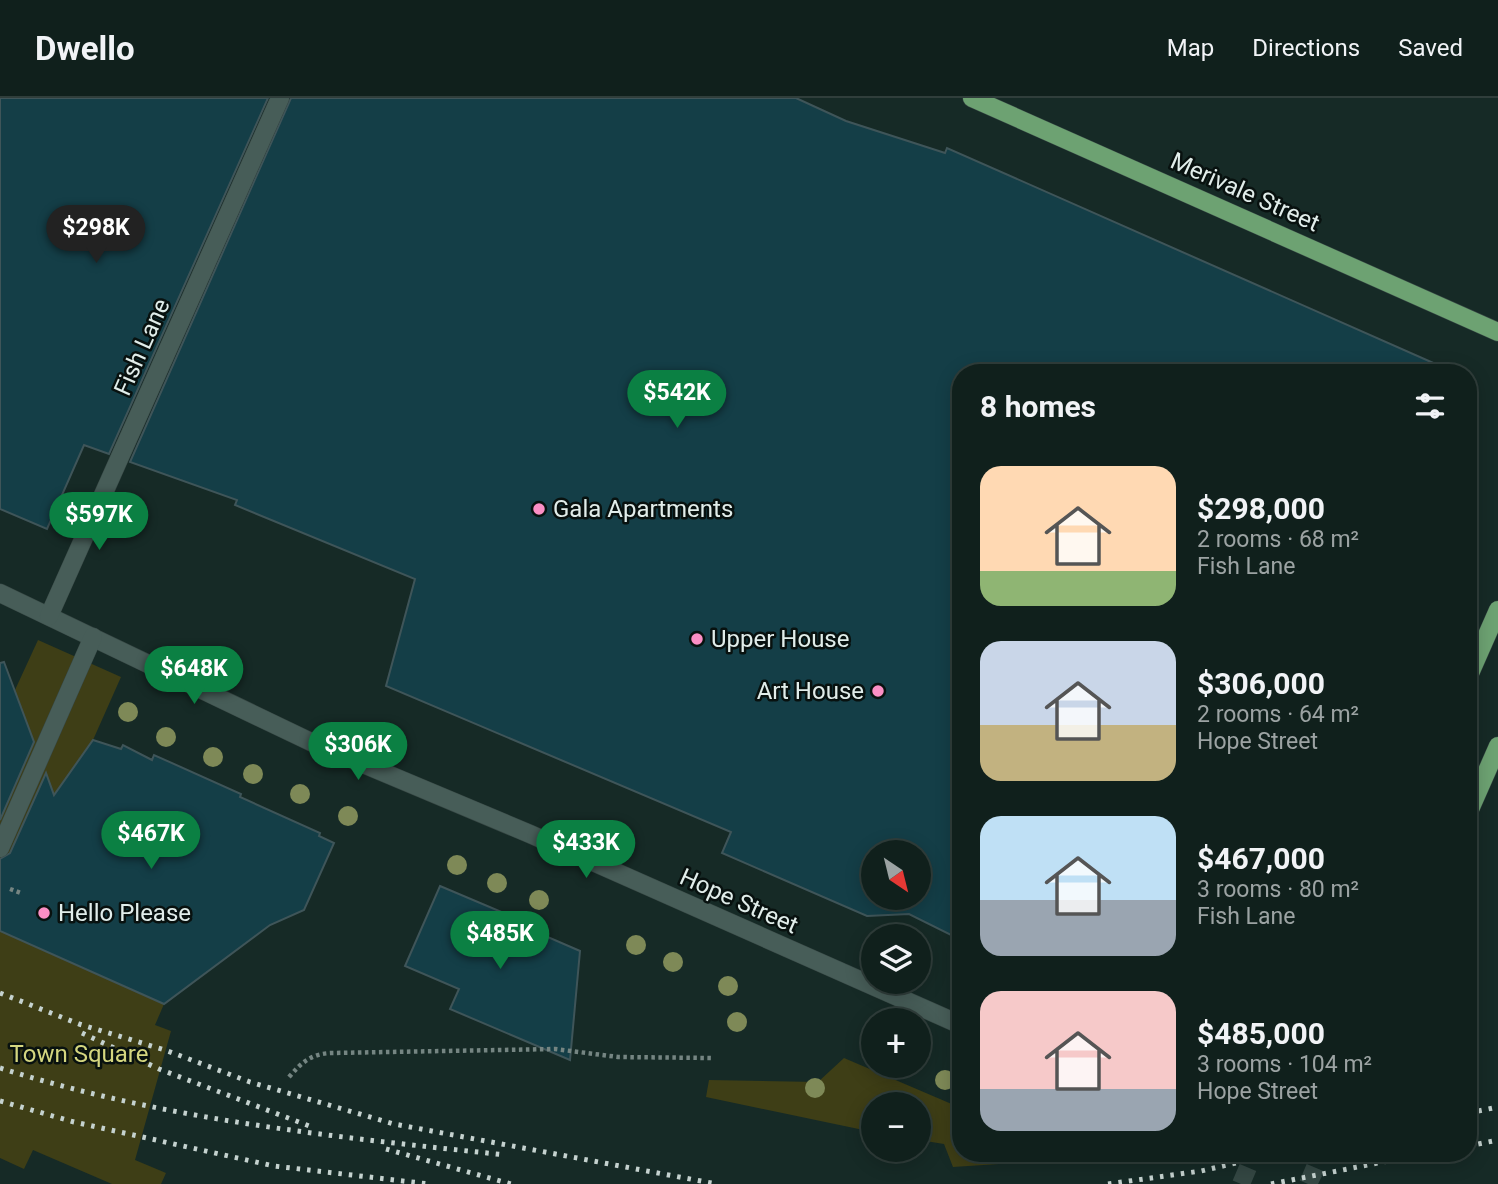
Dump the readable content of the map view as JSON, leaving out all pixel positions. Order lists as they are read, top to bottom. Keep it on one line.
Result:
{"streets":{"main road":["Merivale Street"],"street":["Fish Lane","Hope Street"]},"crossings":[["Fish Lane","Hope Street"]],"parks":["Town Square"],"places":["Gala Apartments","Upper House","Art House","Hello Please"],"north":"bottom right","page":{"header":"Dwello","nav":["Map","Directions","Saved"],"price":["$298K","$542K","$597K","$648K","$306K","$467K","$433K","$485K"],"heading":"8 homes","list":[{"name":"$298,000","note":"2 rooms · 68 m² · Fish Lane"},{"name":"$306,000","note":"2 rooms · 64 m² · Hope Street"},{"name":"$467,000","note":"3 rooms · 80 m² · Fish Lane"},{"name":"$485,000","note":"3 rooms · 104 m² · Hope Street"}],"map_buttons":["+","−"]}}
